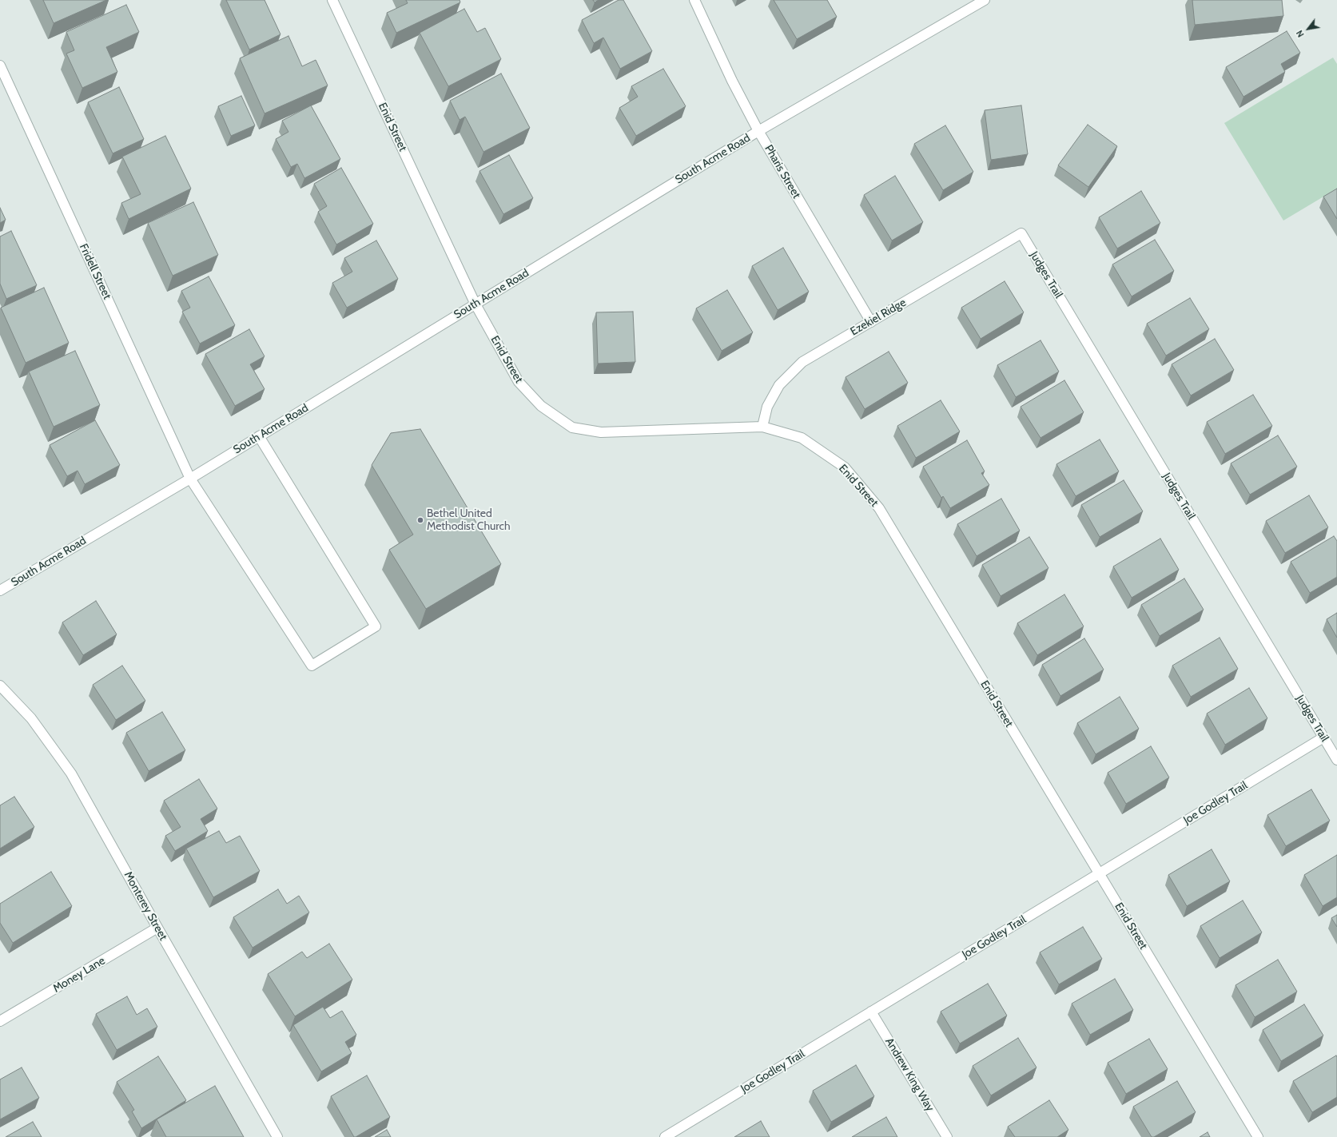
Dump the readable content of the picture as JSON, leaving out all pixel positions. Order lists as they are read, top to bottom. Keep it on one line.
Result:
{"streets":{"street":["Enid Street","South Acme Road","Pharis Street","Fridell Street","Judges Trail","Ezekiel Ridge","Joe Godley Trail","Monterey Street","Money Lane","Andrew King Way"]},"crossings":[["Enid Street","South Acme Road"],["Enid Street","Ezekiel Ridge"],["Enid Street","Joe Godley Trail"],["South Acme Road","Pharis Street"],["South Acme Road","Fridell Street"],["Pharis Street","Ezekiel Ridge"],["Judges Trail","Ezekiel Ridge"],["Judges Trail","Joe Godley Trail"],["Joe Godley Trail","Andrew King Way"],["Monterey Street","Money Lane"]],"places":["Bethel United Methodist Church"],"north":"bottom left"}
